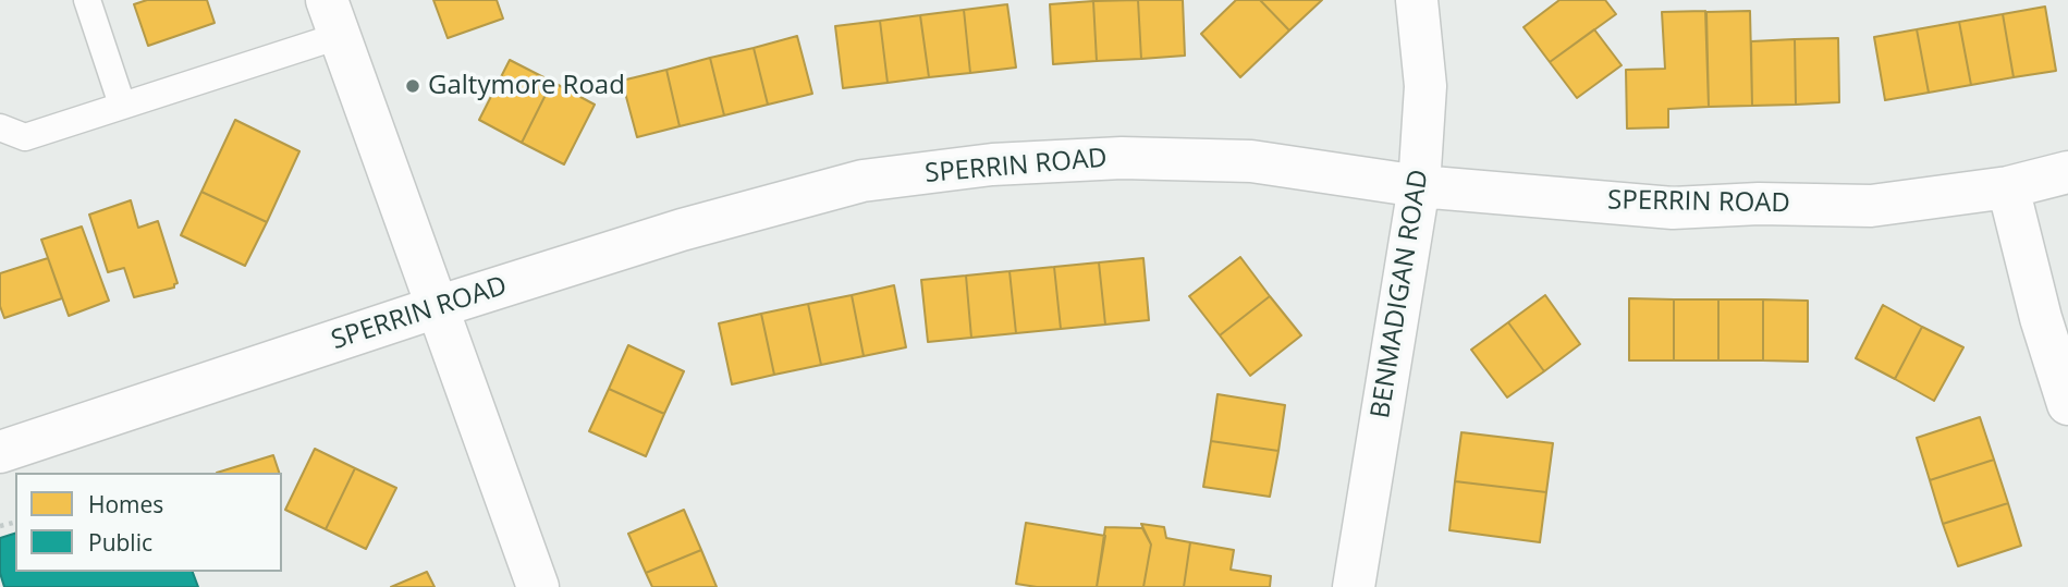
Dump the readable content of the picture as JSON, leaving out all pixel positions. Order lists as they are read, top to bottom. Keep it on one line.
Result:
{"streets":{"street":["SPERRIN ROAD","BENMADIGAN ROAD"]},"crossings":[["SPERRIN ROAD","BENMADIGAN ROAD"]],"places":["Galtymore Road"],"legend":["Homes","Public"]}
